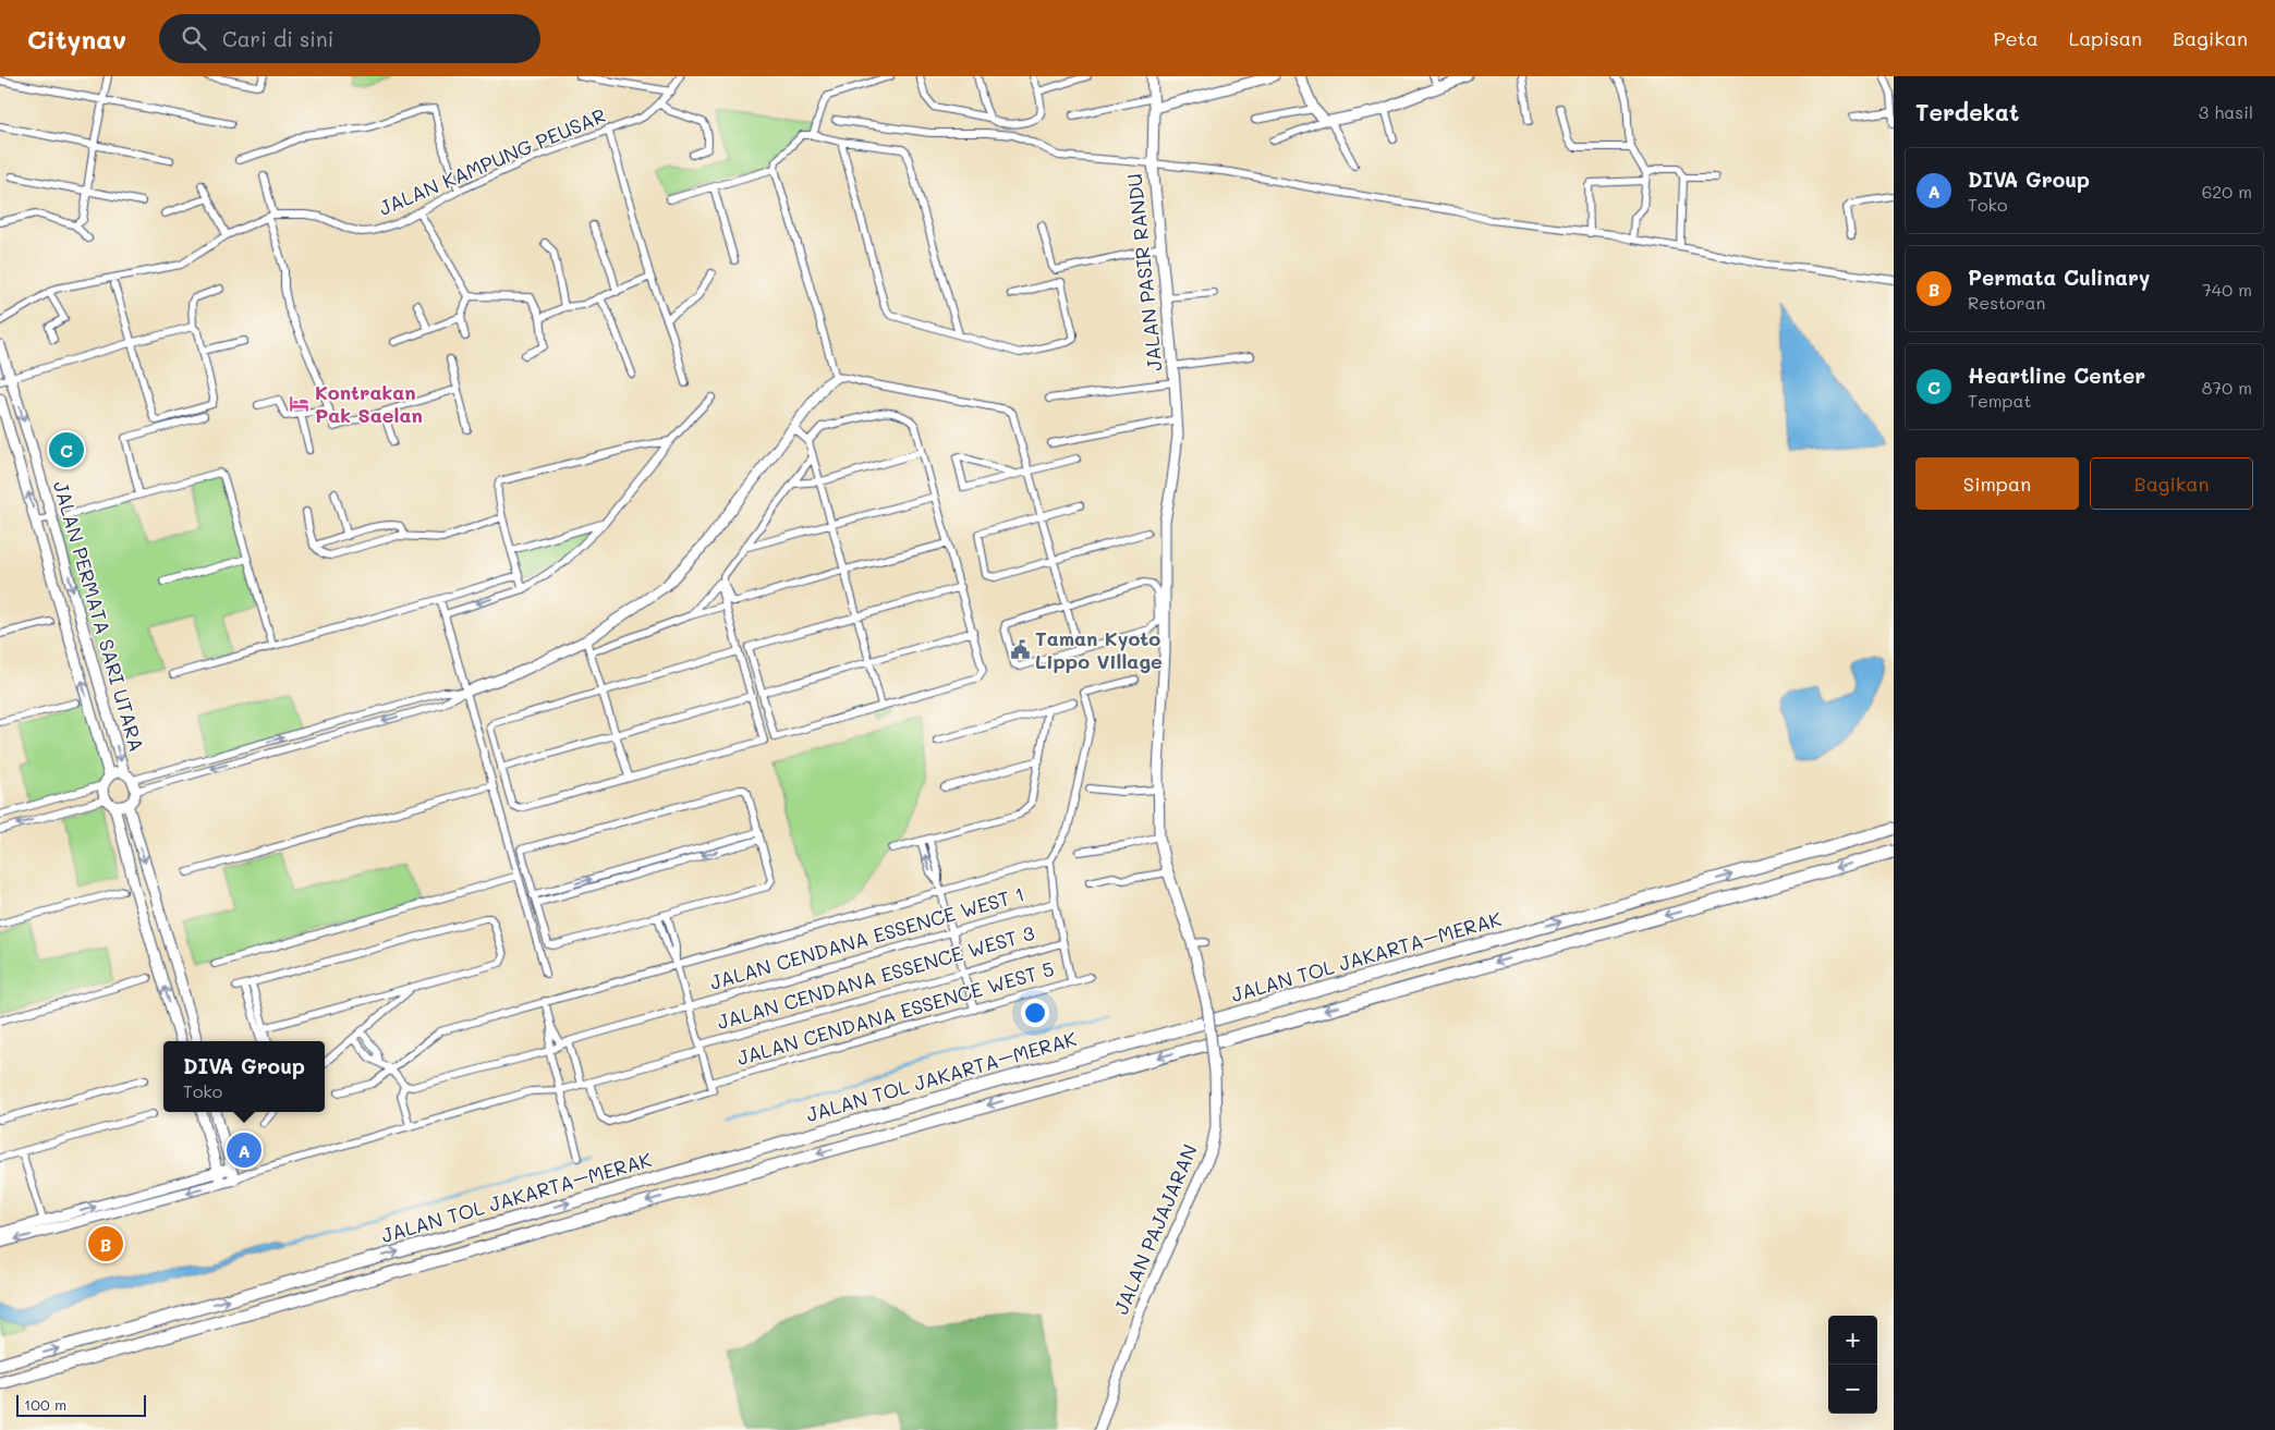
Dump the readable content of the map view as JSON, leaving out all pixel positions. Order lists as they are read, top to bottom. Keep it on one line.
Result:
{"streets":{"highway":["JALAN TOL JAKARTA–MERAK"],"street":["JALAN KAMPUNG PEUSAR","JALAN PASIR RANDU","JALAN PERMATA SARI UTARA","JALAN CENDANA ESSENCE WEST 1","JALAN CENDANA ESSENCE WEST 3","JALAN CENDANA ESSENCE WEST 5","JALAN PAJAJARAN"]},"crossings":[["JALAN PASIR RANDU","JALAN PAJAJARAN"]],"places":{"hotel":["Kontrakan Pak Saelan"],"public building":["Taman Kyoto Lippo Village"]},"scale_bar":"100 m","page":{"header":"Citynav","search":"Cari di sini","nav":["Peta","Lapisan","Bagikan"],"heading":["Terdekat","3 hasil"],"list":[{"mark":"A","name":"DIVA Group","note":"Toko","value":"620 m"},{"mark":"B","name":"Permata Culinary","note":"Restoran","value":"740 m"},{"mark":"C","name":"Heartline Center","note":"Tempat","value":"870 m"}],"pins":["C","A","B"],"buttons":["Simpan","Bagikan"],"popup":["DIVA Group","Toko"],"map_buttons":["+","−"],"scale":"100 m"}}
